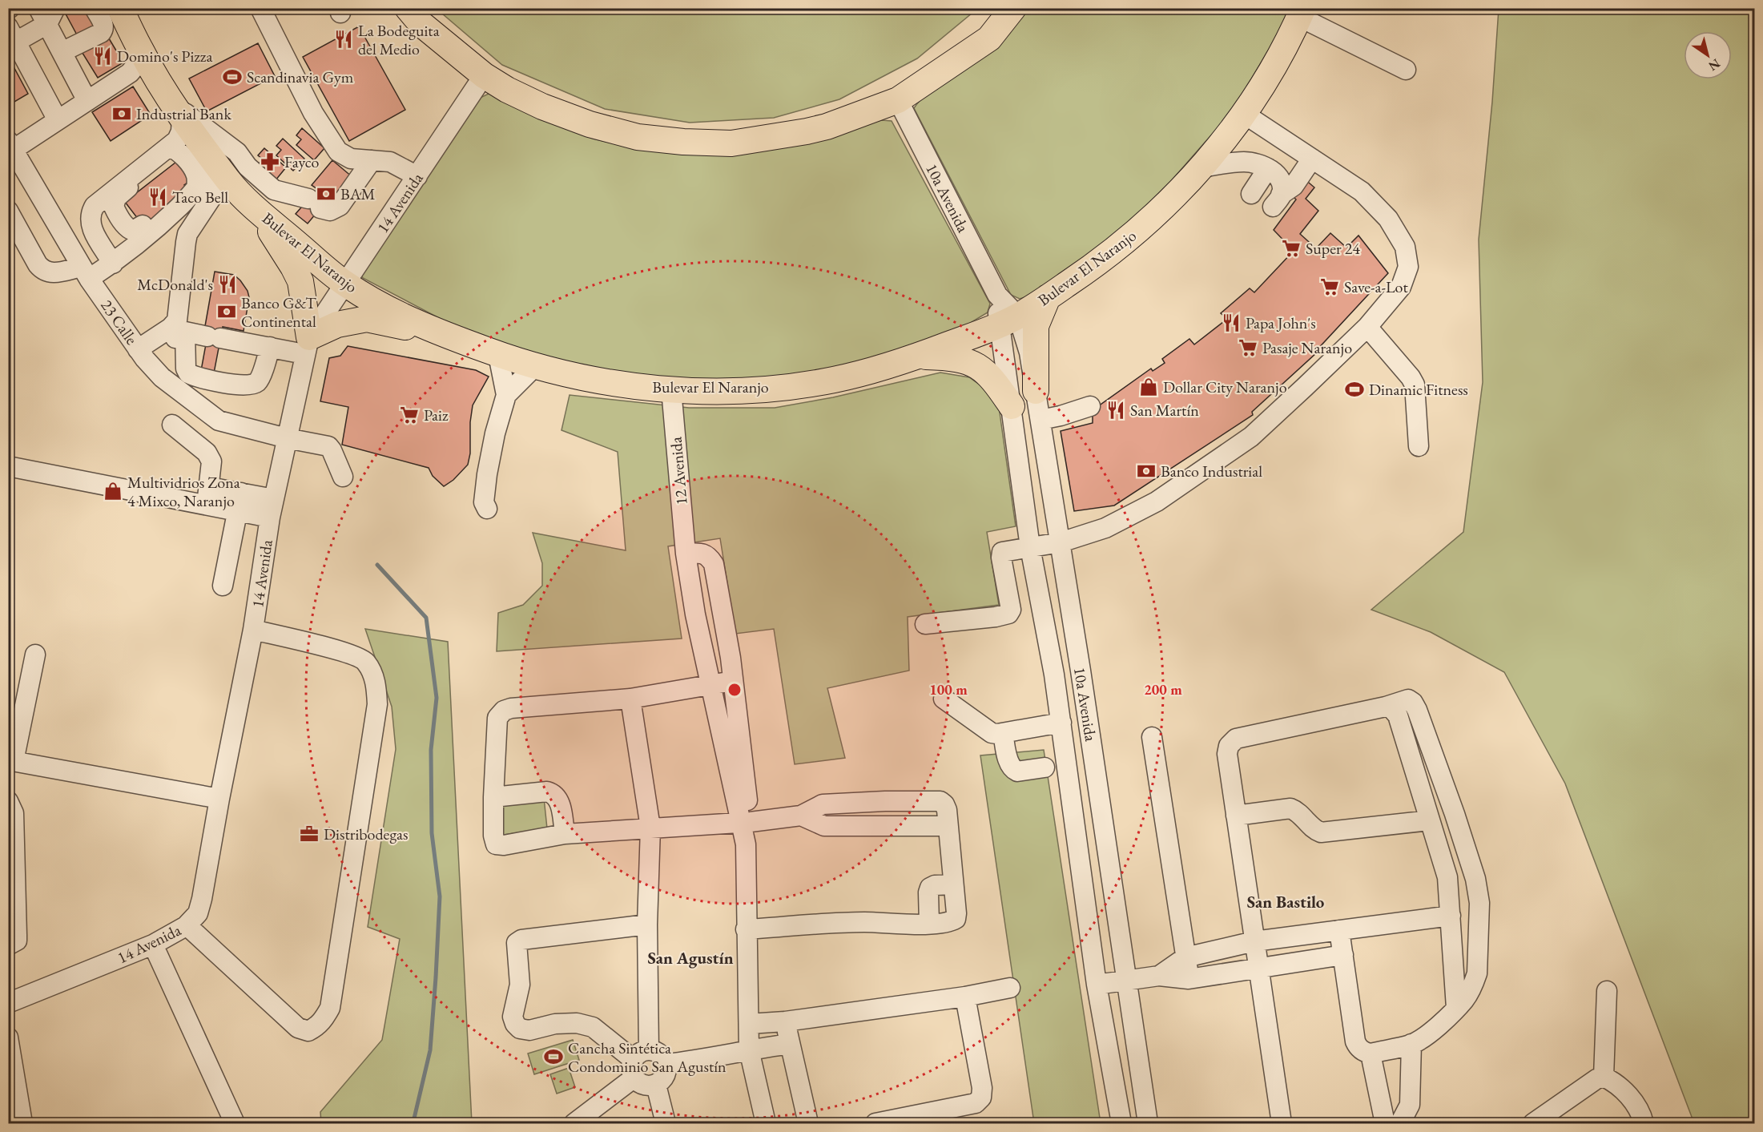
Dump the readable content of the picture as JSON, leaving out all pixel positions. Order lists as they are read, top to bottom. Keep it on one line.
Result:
{"streets":{"main road":["Bulevar El Naranjo"],"street":["10a Avenida","14 Avenida","23 Calle","12 Avenida"]},"crossings":[["10a Avenida","Bulevar El Naranjo"],["14 Avenida","Bulevar El Naranjo"],["14 Avenida","23 Calle"],["Bulevar El Naranjo","12 Avenida"]],"districts":["San Bastilo","San Agustín"],"places":{"restaurant":["La Bodeguita del Medio","Domino's Pizza","Taco Bell","McDonald's","Papa John's","San Martín"],"sports":["Scandinavia Gym","Dinamic Fitness","Cancha Sintética Condominio San Agustín"],"bank":["Industrial Bank","BAM","Banco G&T Continental","Banco Industrial"],"pharmacy":["Fayco"],"supermarket":["Super 24","Save-a-Lot","Pasaje Naranjo","Paiz"],"shop":["Dollar City Naranjo","Multividrios Zona 4 Mixco, Naranjo"],"office":["Distribodegas"]},"north":"bottom right","rings":["100 m","200 m"]}
